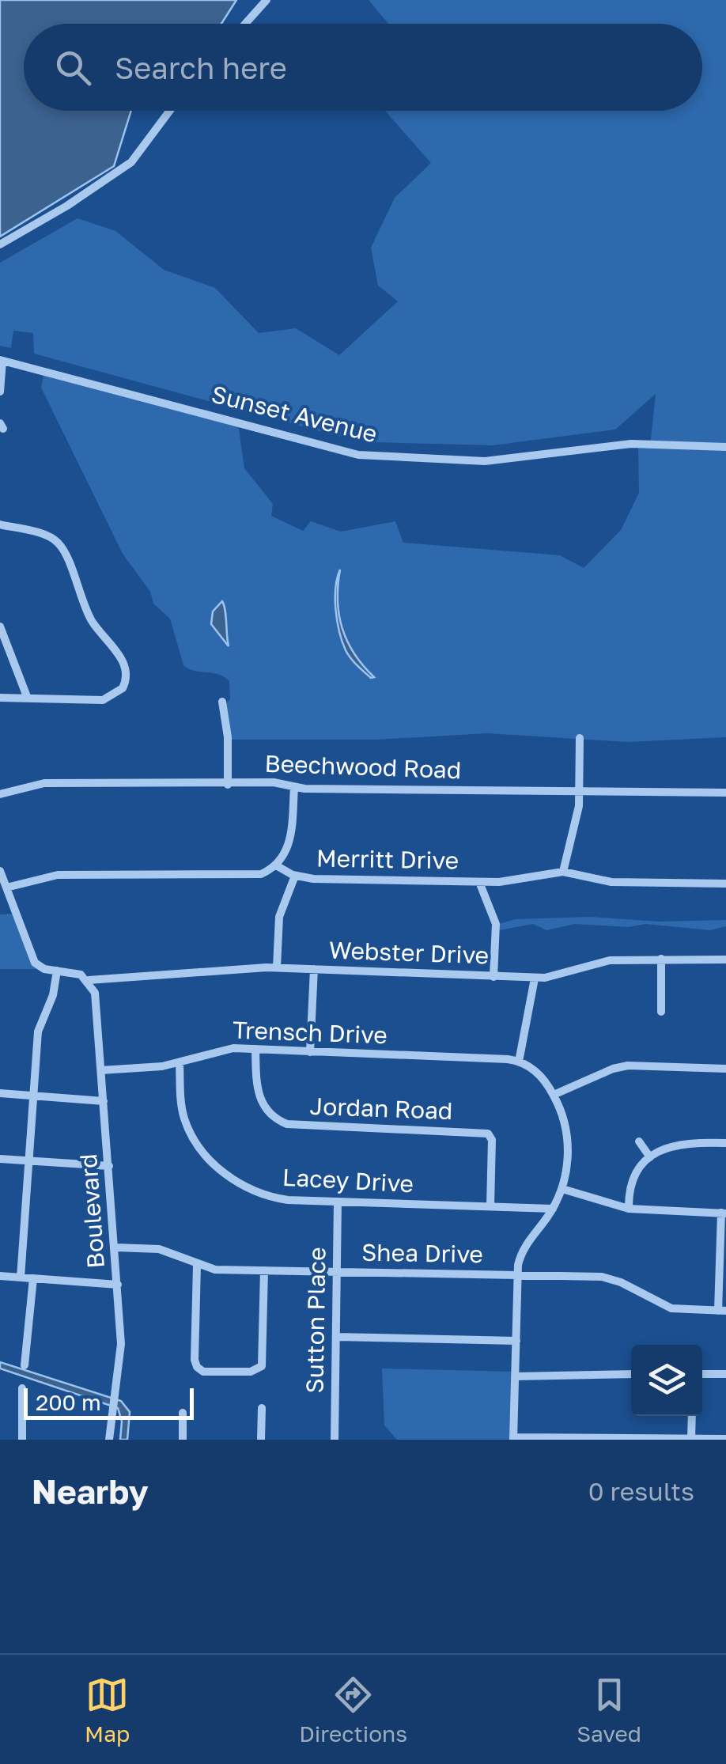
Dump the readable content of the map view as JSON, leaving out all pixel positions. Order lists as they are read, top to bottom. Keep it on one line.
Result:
{"streets":{"street":["Sunset Avenue","Beechwood Road","Merritt Drive","Webster Drive","Trensch Drive","Jordan Road","Lacey Drive","Boulevard","Shea Drive","Sutton Place"]},"crossings":[["Webster Drive","Boulevard"],["Trensch Drive","Jordan Road"],["Trensch Drive","Lacey Drive"],["Trensch Drive","Boulevard"],["Jordan Road","Lacey Drive"],["Lacey Drive","Sutton Place"],["Boulevard","Shea Drive"],["Shea Drive","Sutton Place"]],"scale_bar":"200 m","page":{"search":"Search here","scale":"200 m","heading":["Nearby","0 results"],"nav":["Map","Directions","Saved"]}}
